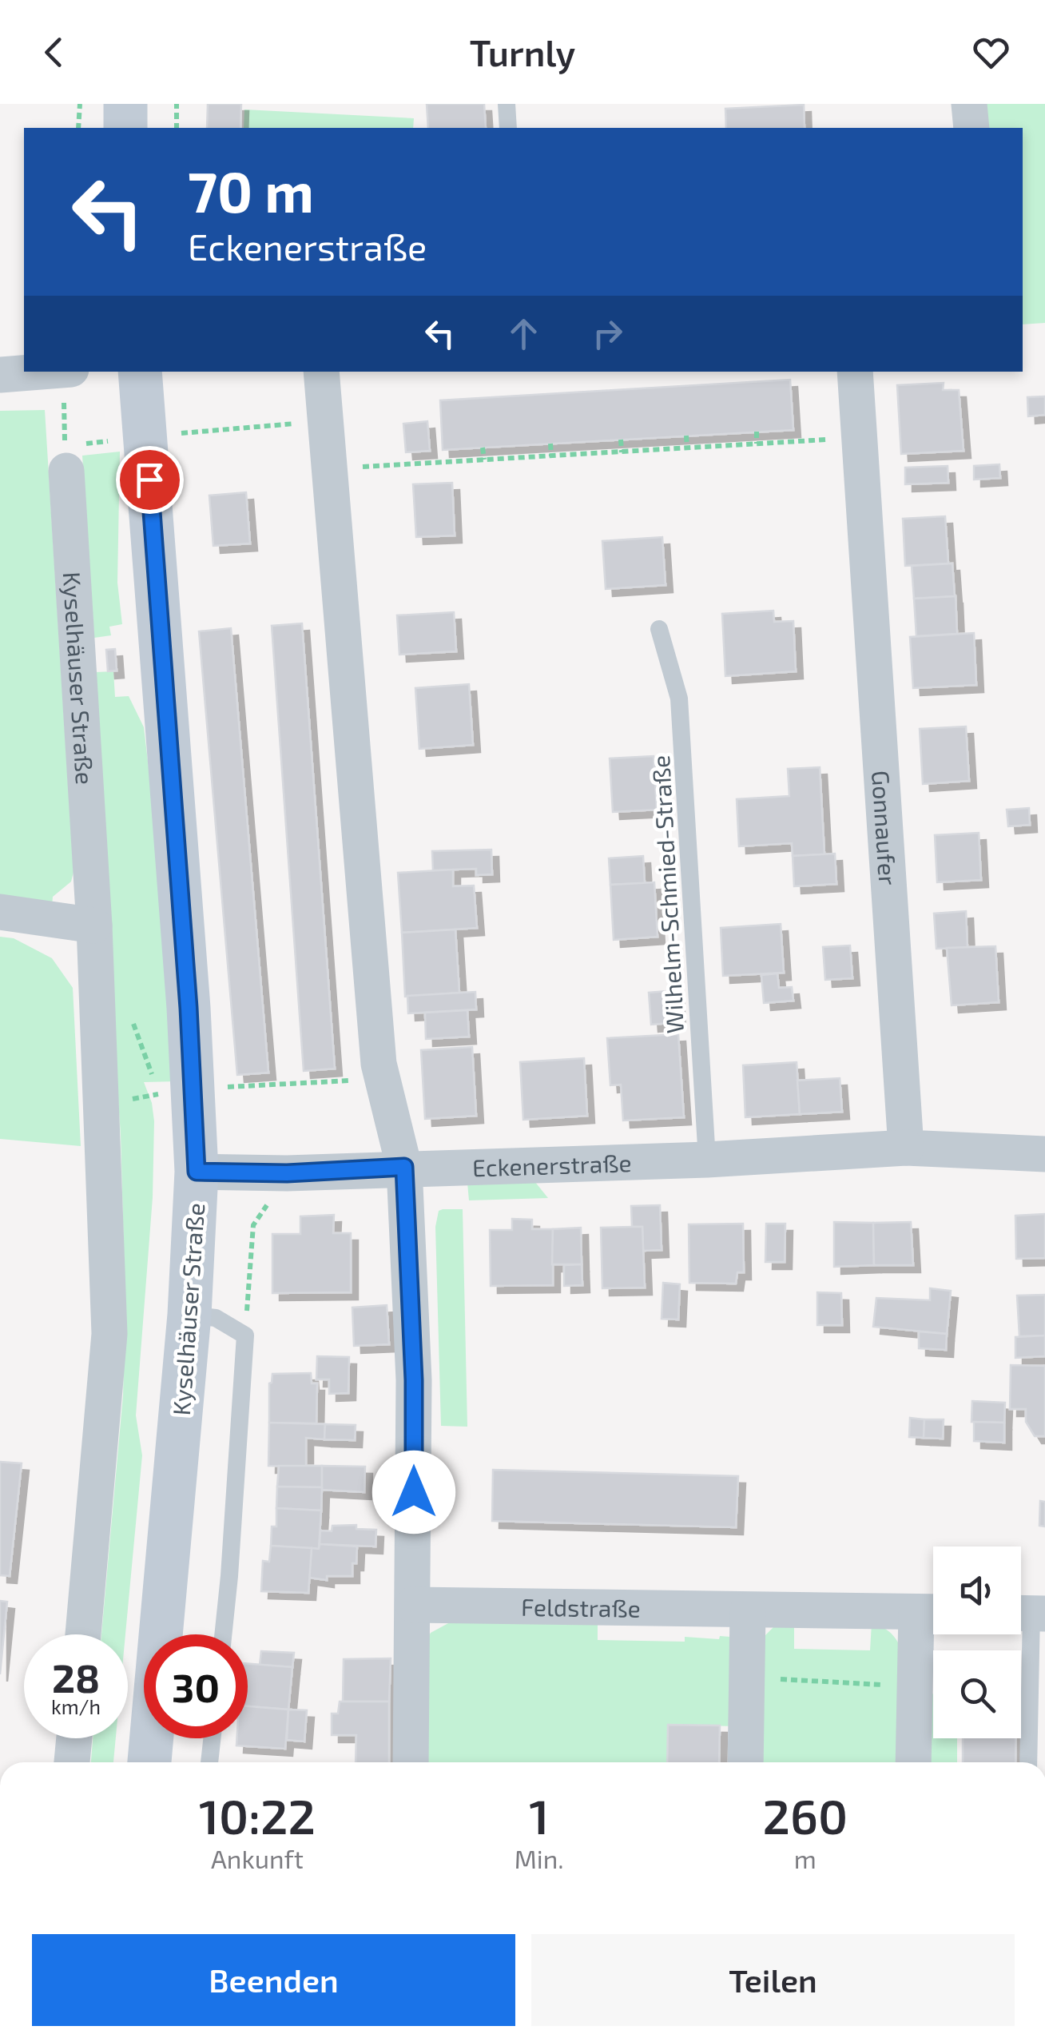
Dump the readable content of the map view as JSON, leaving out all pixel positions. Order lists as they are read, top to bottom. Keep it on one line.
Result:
{"streets":{"main road":["Kyselhäuser Straße"],"street":["Gonnaufer","Eckenerstraße","Feldstraße"],"lane":["Wilhelm-Schmied-Straße"]},"crossings":[["Kyselhäuser Straße","Eckenerstraße"],["Gonnaufer","Eckenerstraße"],["Wilhelm-Schmied-Straße","Eckenerstraße"]],"page":{"header":"Turnly","turn":["70 m","Eckenerstraße"],"speed":"28 km/h","limit":"30","eta":["10:22","Ankunft","1","Min.","260","m"],"buttons":["Beenden","Teilen"]}}
